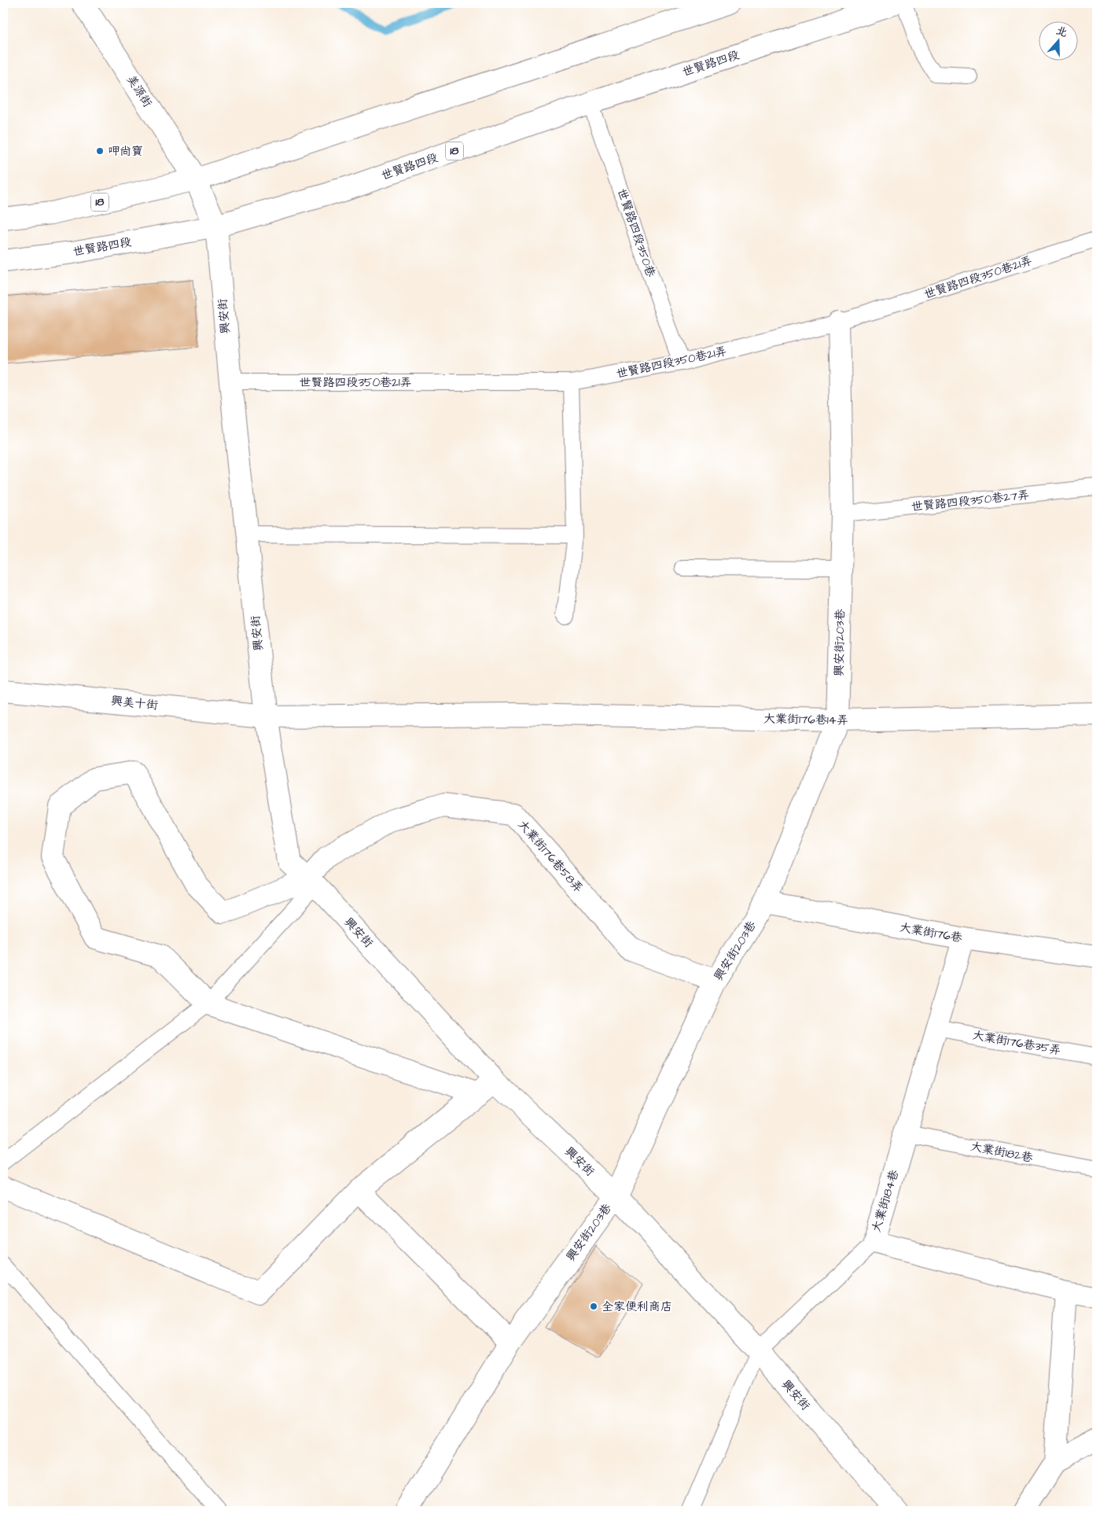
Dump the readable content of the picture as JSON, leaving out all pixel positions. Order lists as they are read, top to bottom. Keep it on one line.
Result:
{"streets":{"street":["世賢路四段","美源街","18","興安街","興安街203巷","興美十街","大業街176巷14弄","大業街176巷58弄","大業街176巷","大業街184巷"],"lane":["世賢路四段350巷","世賢路四段350巷21弄","世賢路四段350巷27弄","大業街176巷35弄","大業街182巷"]},"crossings":[["世賢路四段","世賢路四段350巷"],["世賢路四段","興安街"],["美源街","18"],["美源街","興安街"],["18","興安街"],["世賢路四段350巷","世賢路四段350巷21弄"],["世賢路四段350巷21弄","興安街"],["世賢路四段350巷21弄","興安街203巷"],["興安街","興安街203巷"],["興安街","興美十街"],["興安街","大業街176巷58弄"],["世賢路四段350巷27弄","興安街203巷"],["興安街203巷","大業街176巷14弄"],["興安街203巷","大業街176巷58弄"],["興安街203巷","大業街176巷"],["興美十街","大業街176巷14弄"],["大業街176巷","大業街184巷"],["大業街176巷35弄","大業街184巷"],["大業街182巷","大業街184巷"]],"places":["呷尚寶","全家便利商店"],"north":"top"}
